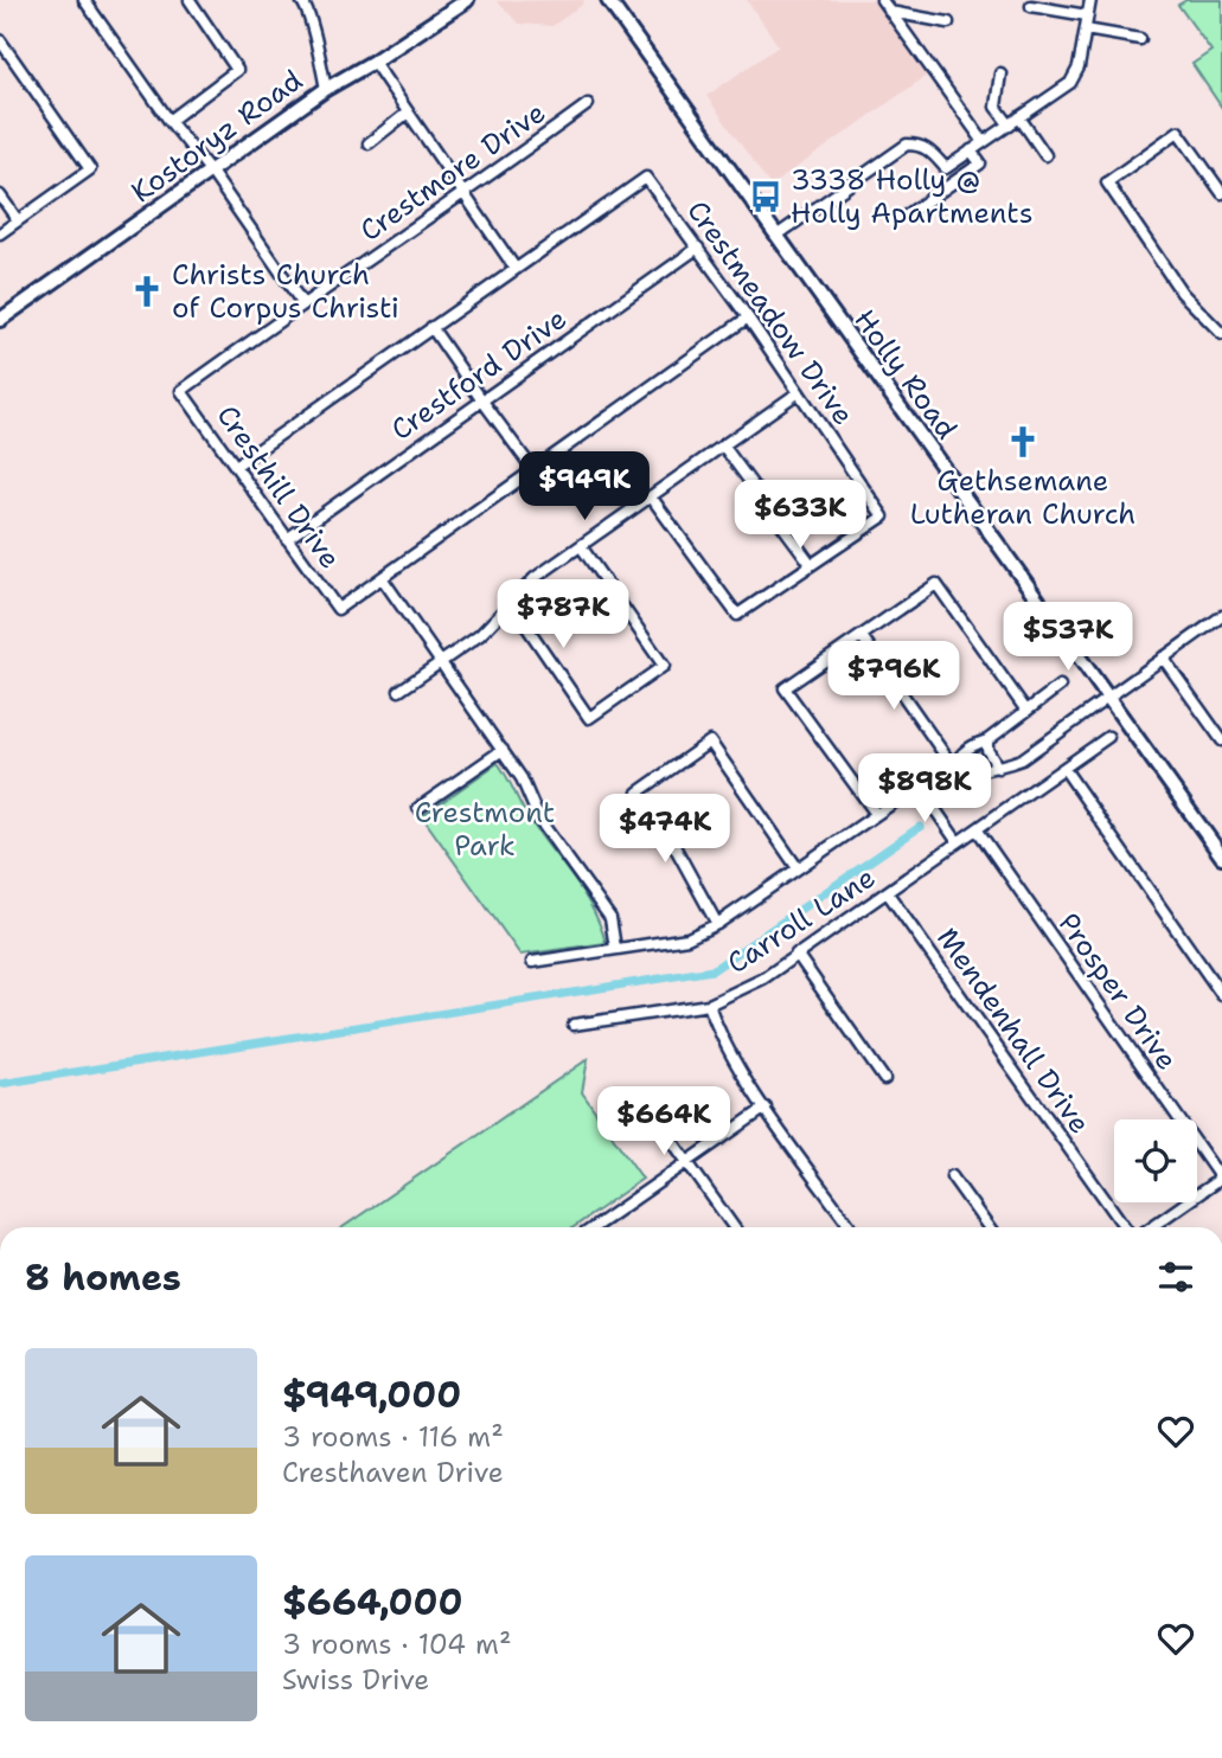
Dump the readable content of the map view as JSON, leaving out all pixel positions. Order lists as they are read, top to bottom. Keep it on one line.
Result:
{"streets":{"main road":["Kostoryz Road","Holly Road"],"street":["Crestmore Drive","Crestmeadow Drive","Crestford Drive","Cresthill Drive","Carroll Lane","Prosper Drive","Mendenhall Drive"]},"crossings":[["Crestmore Drive","Cresthill Drive"],["Crestmeadow Drive","Crestford Drive"],["Crestford Drive","Cresthill Drive"],["Holly Road","Carroll Lane"],["Cresthill Drive","Carroll Lane"],["Carroll Lane","Prosper Drive"],["Carroll Lane","Mendenhall Drive"]],"parks":["Crestmont Park"],"places":{"bus stop":["3338 Holly @ Holly Apartments"],"church":["Christs Church of Corpus Christi","Gethsemane Lutheran Church"]},"page":{"price":["$949K","$633K","$787K","$537K","$796K","$898K","$474K","$664K"],"heading":"8 homes","list":[{"name":"$949,000","note":"3 rooms · 116 m² · Cresthaven Drive"},{"name":"$664,000","note":"3 rooms · 104 m² · Swiss Drive"}]}}
